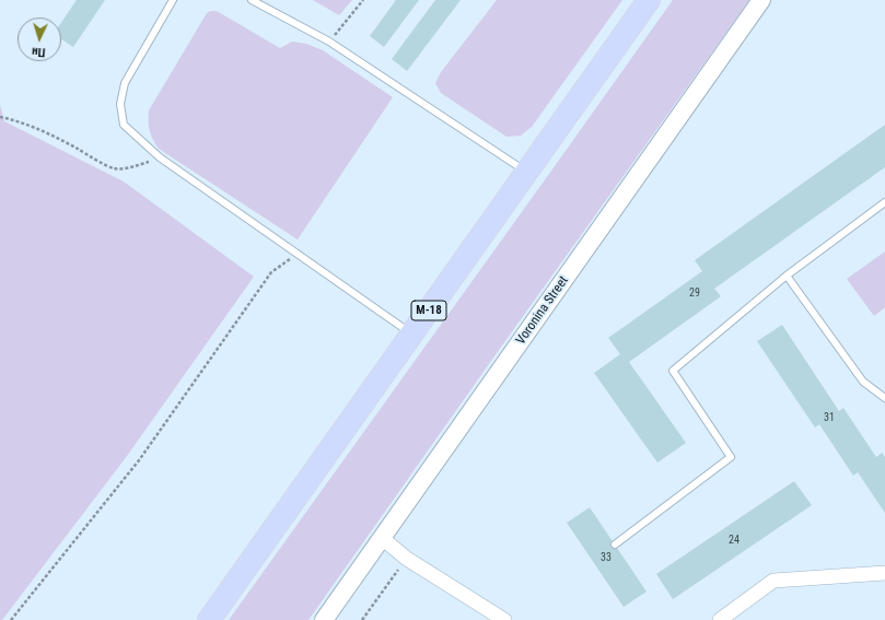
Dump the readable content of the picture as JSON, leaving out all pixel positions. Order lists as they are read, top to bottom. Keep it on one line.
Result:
{"streets":{"highway":["М-18"],"street":["Voronina Street"]},"house_numbers":["29","31","24","33"],"north":"bottom"}
